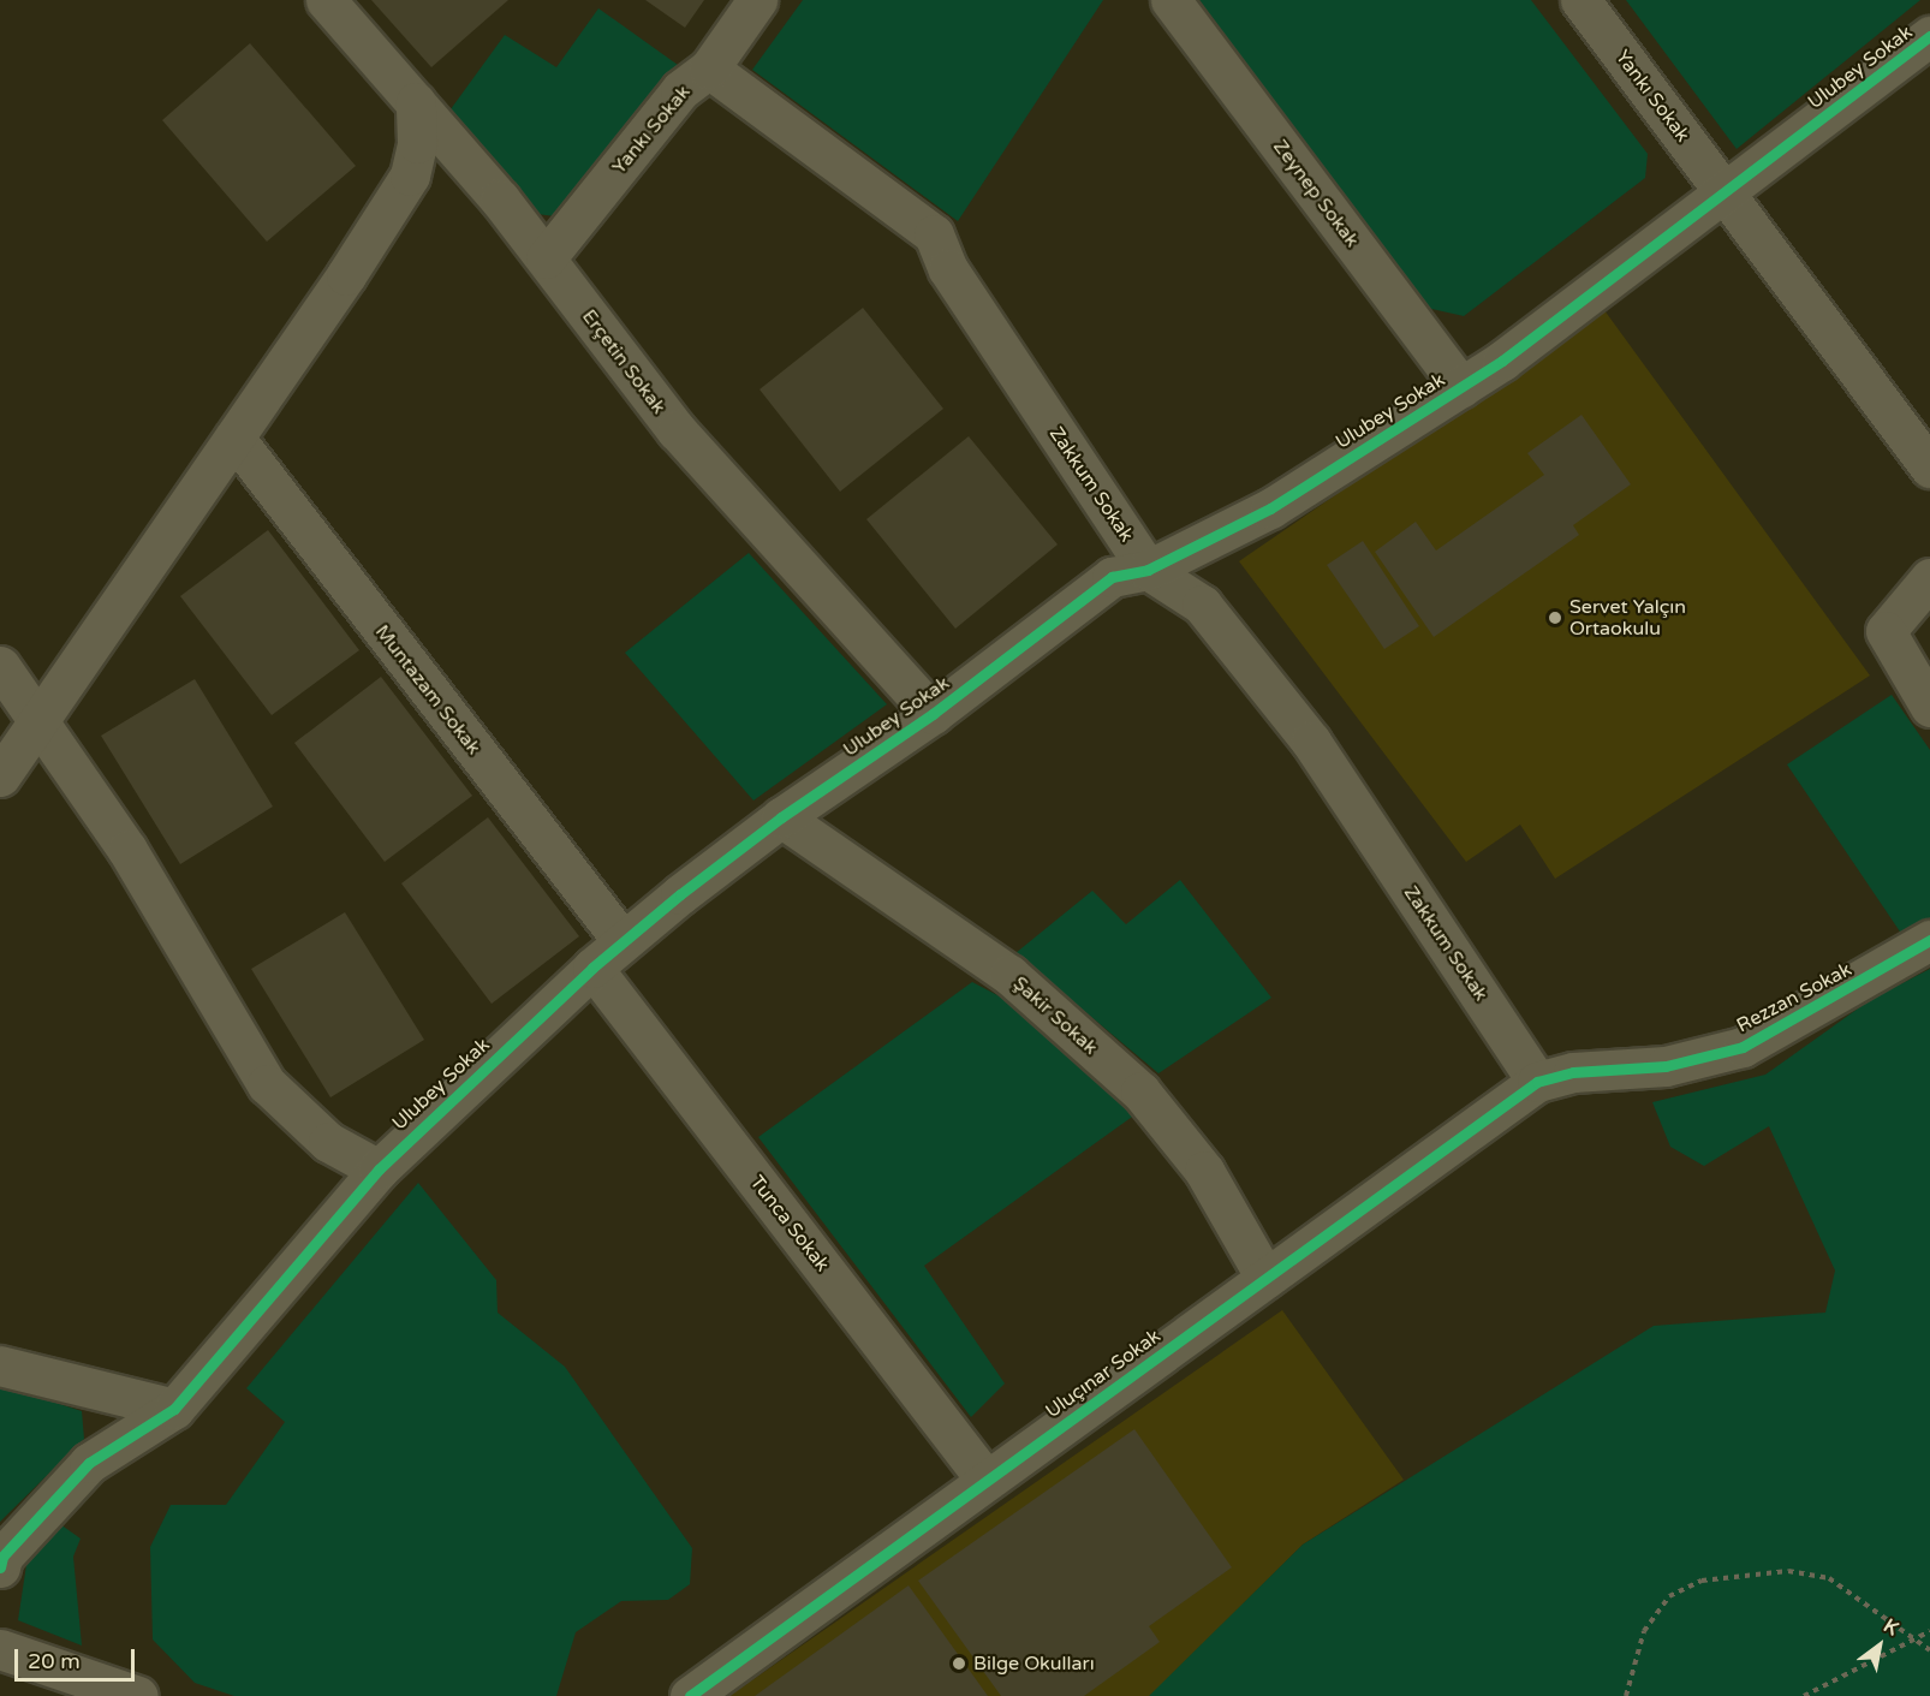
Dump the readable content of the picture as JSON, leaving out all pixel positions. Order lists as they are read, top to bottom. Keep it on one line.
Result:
{"streets":{"street":["Ulubey Sokak","Yankı Sokak","Zeynep Sokak","Erçetin Sokak","Zakkum Sokak","Muntazam Sokak","Rezzan Sokak","Şakir Sokak","Tunca Sokak","Uluçınar Sokak"]},"crossings":[["Ulubey Sokak","Yankı Sokak"],["Ulubey Sokak","Zeynep Sokak"],["Ulubey Sokak","Erçetin Sokak"],["Ulubey Sokak","Zakkum Sokak"],["Ulubey Sokak","Muntazam Sokak"],["Ulubey Sokak","Şakir Sokak"],["Ulubey Sokak","Tunca Sokak"],["Yankı Sokak","Erçetin Sokak"],["Yankı Sokak","Zakkum Sokak"],["Zakkum Sokak","Rezzan Sokak"],["Zakkum Sokak","Uluçınar Sokak"],["Rezzan Sokak","Uluçınar Sokak"],["Şakir Sokak","Uluçınar Sokak"],["Tunca Sokak","Uluçınar Sokak"]],"places":["Servet Yalçın Ortaokulu","Bilge Okulları"],"scale_bar":"20 m","north":"top right"}
